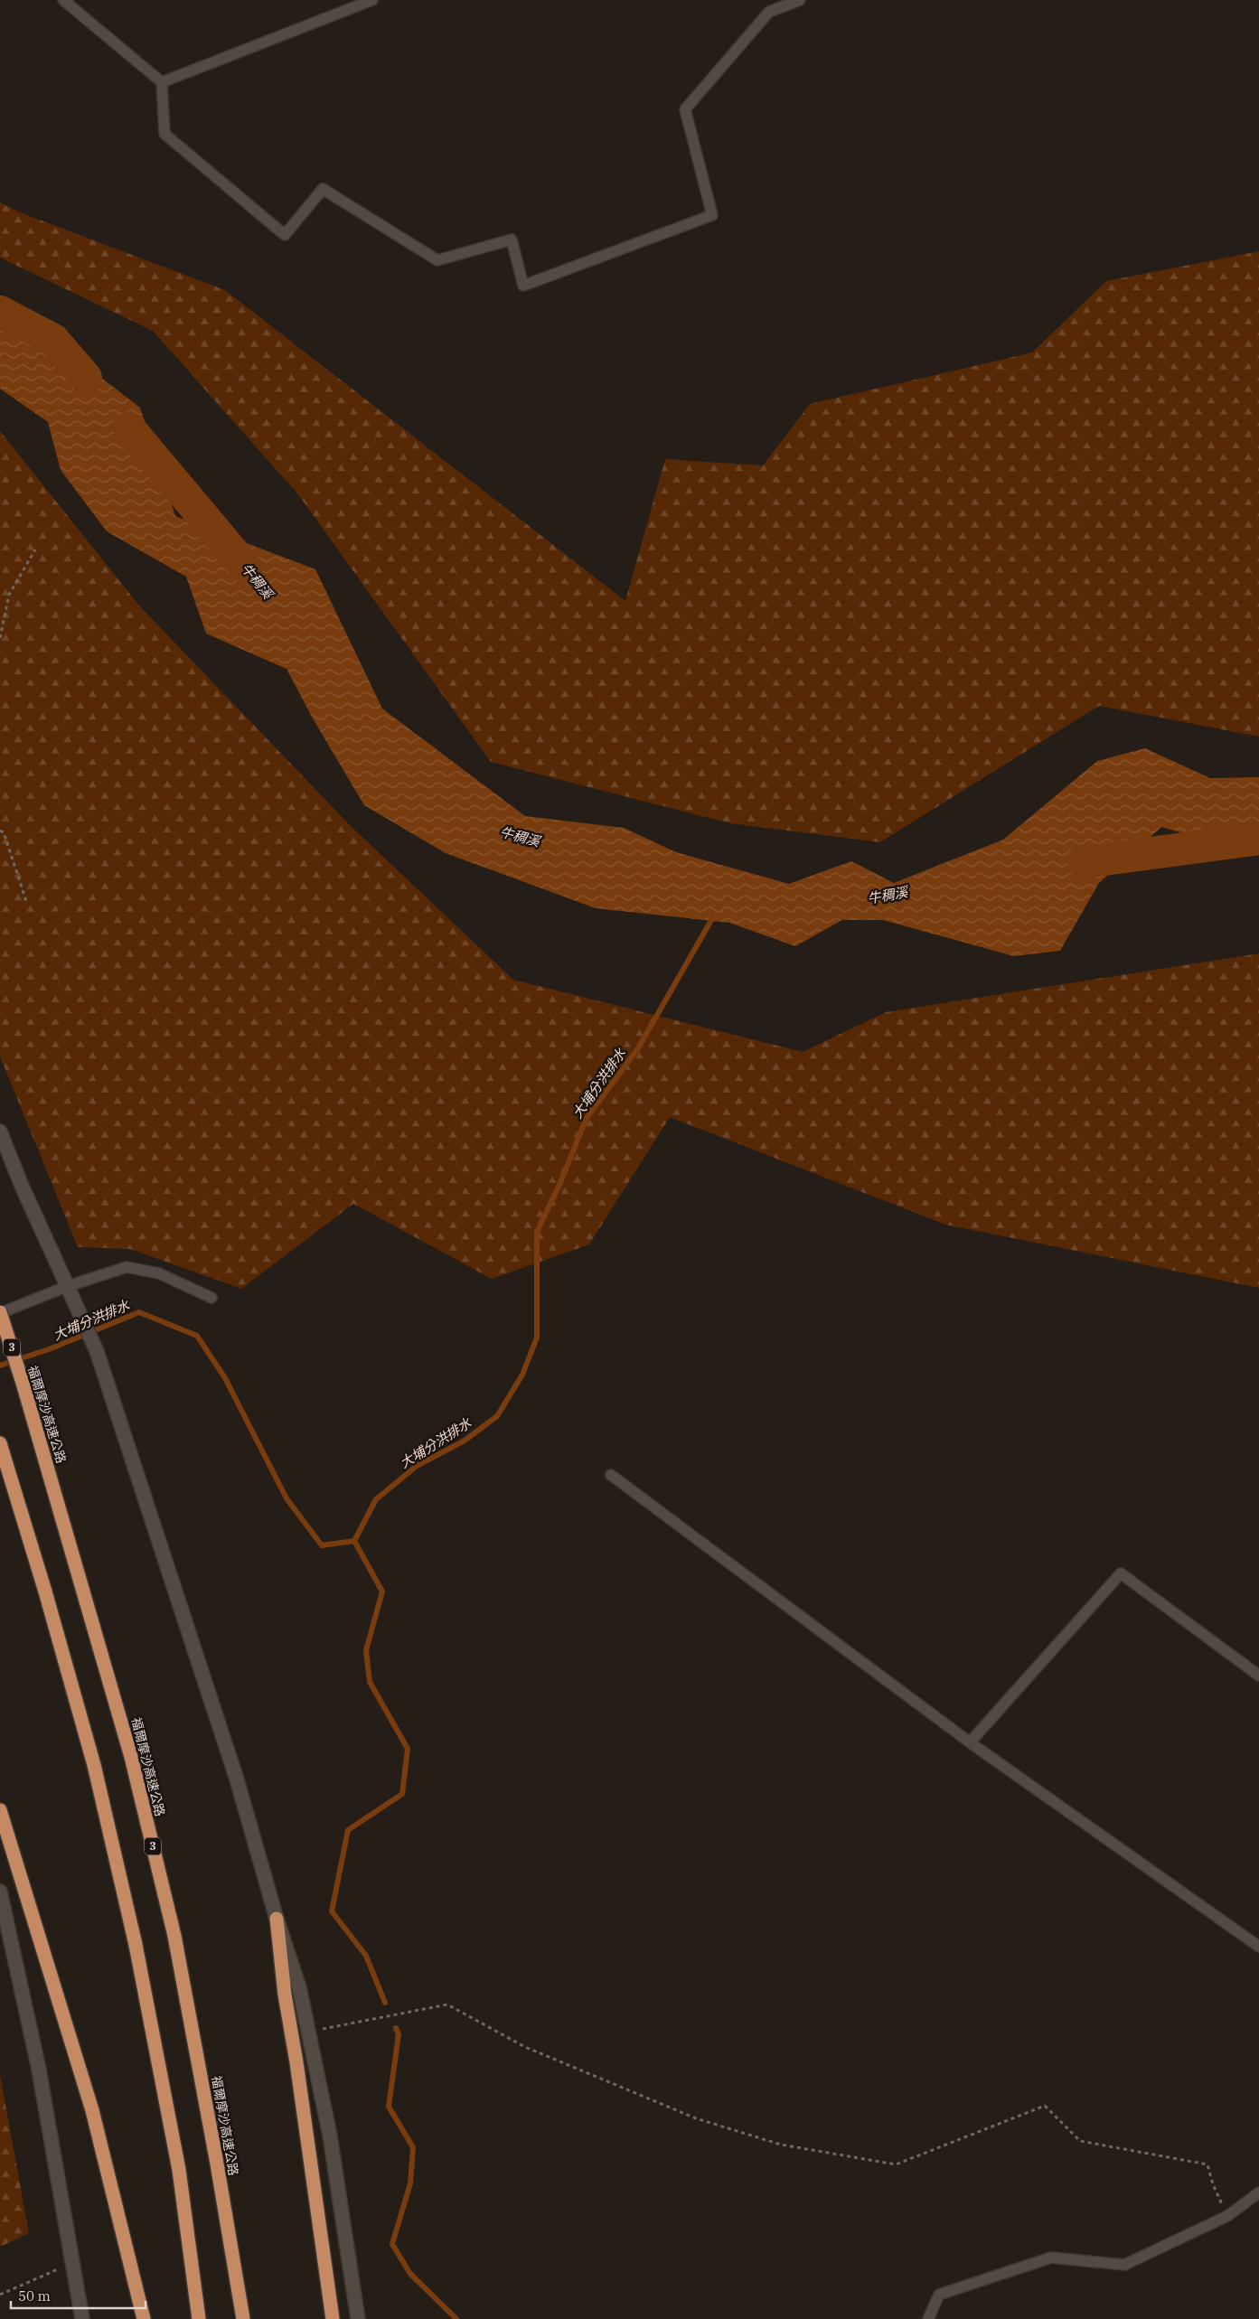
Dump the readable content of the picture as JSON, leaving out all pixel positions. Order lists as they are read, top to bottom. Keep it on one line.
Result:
{"streets":{"highway":["3","福爾摩沙高速公路"]},"water":["牛稠溪","大埔分洪排水"],"scale_bar":"50 m"}
